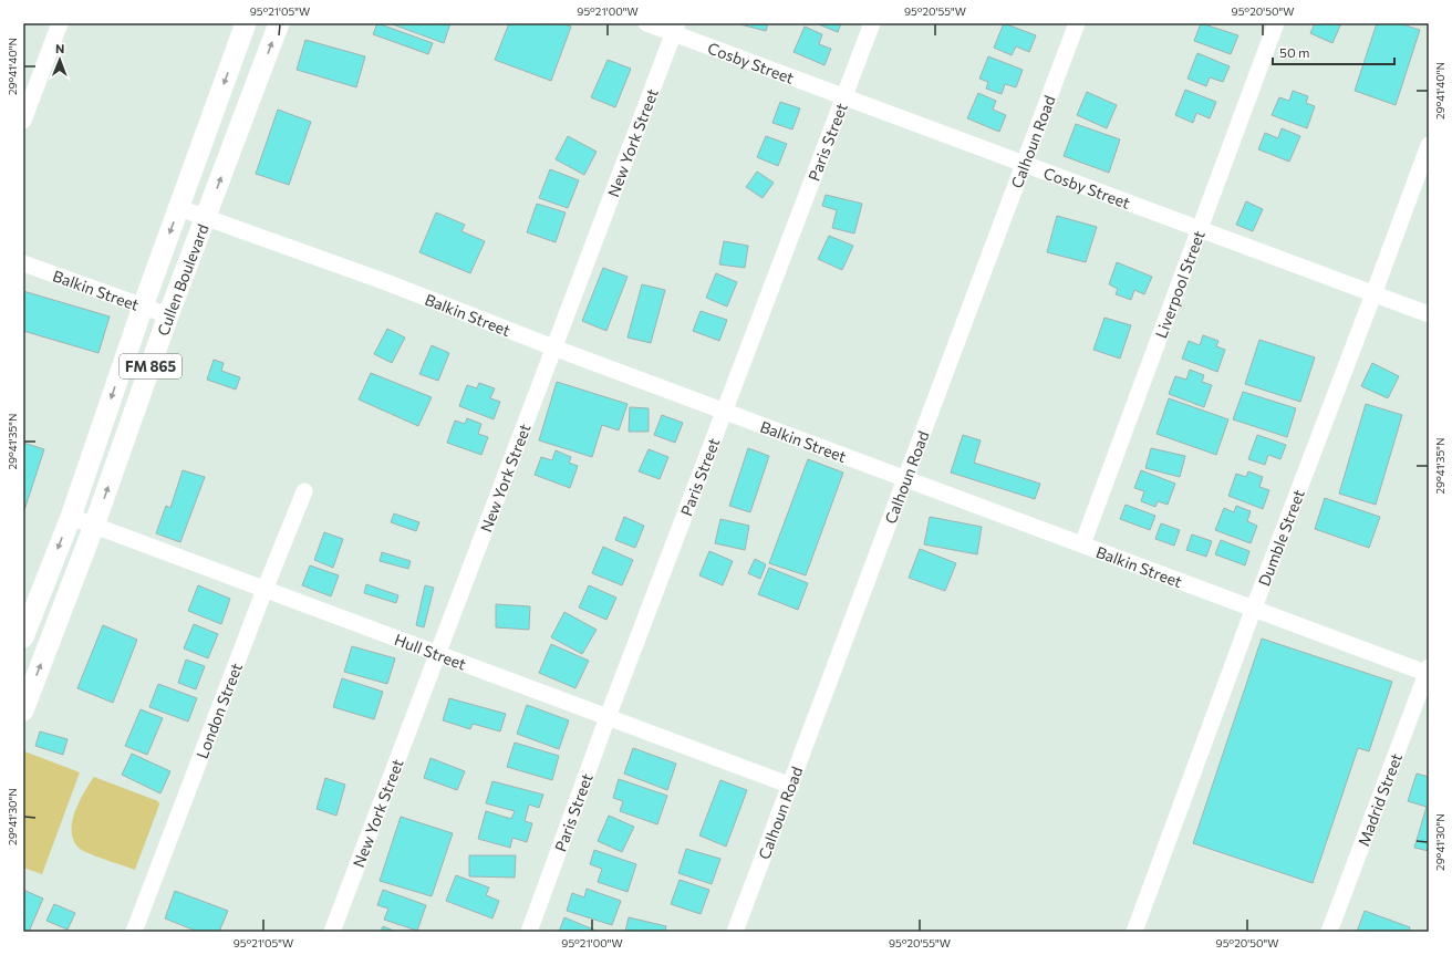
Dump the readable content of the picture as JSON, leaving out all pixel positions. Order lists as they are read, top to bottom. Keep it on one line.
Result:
{"streets":{"main road":["Cullen Boulevard","FM 865"],"street":["Cosby Street","Paris Street","New York Street","Calhoun Road","Liverpool Street","Balkin Street","Dumble Street","Hull Street","London Street","Madrid Street"]},"crossings":[["Cosby Street","Paris Street"],["Cosby Street","New York Street"],["Cosby Street","Calhoun Road"],["Cosby Street","Liverpool Street"],["Cosby Street","Dumble Street"],["Paris Street","Balkin Street"],["Paris Street","Hull Street"],["New York Street","Balkin Street"],["New York Street","Hull Street"],["Calhoun Road","Balkin Street"],["Calhoun Road","Hull Street"],["Cullen Boulevard","Balkin Street"],["Cullen Boulevard","Hull Street"],["Liverpool Street","Balkin Street"],["Balkin Street","Dumble Street"],["Balkin Street","Madrid Street"],["Hull Street","London Street"]],"scale_bar":"50 m","north":"top","coordinates":["95°21'05\"W","95°21'00\"W","95°20'55\"W","95°20'50\"W","29°41'40\"N","29°41'35\"N","29°41'30\"N"]}
